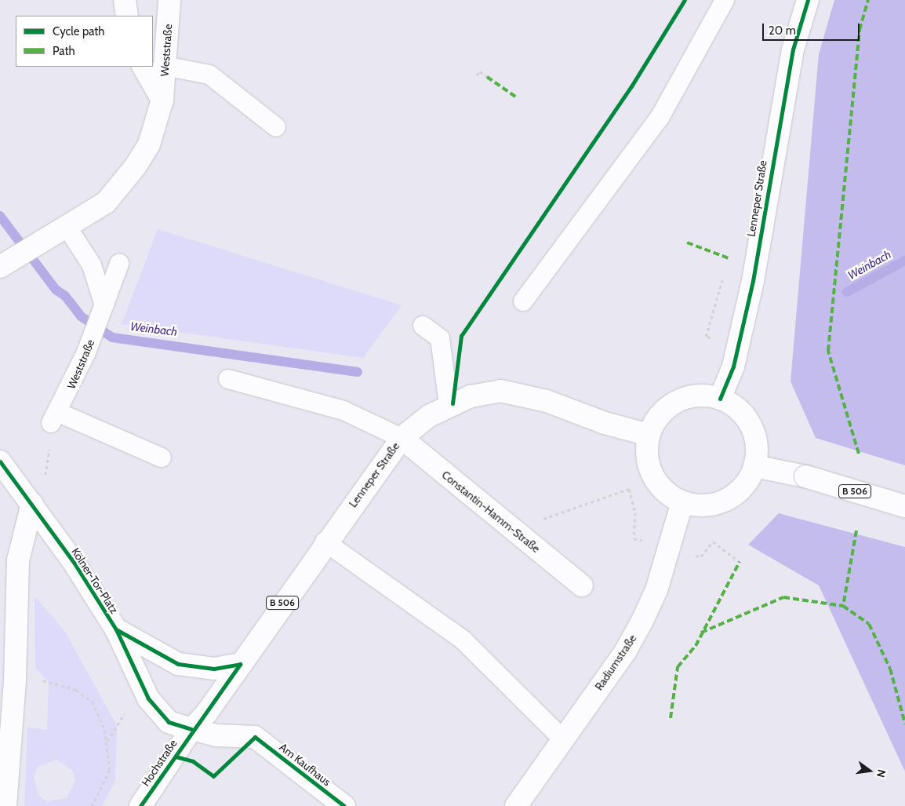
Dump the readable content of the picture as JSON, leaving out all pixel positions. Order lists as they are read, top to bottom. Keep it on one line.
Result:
{"streets":{"street":["Weststraße","Lenneper Straße","B 506","Constantin-Hamm-Straße","Kölner-Tor-Platz","Radiumstraße","Hochstraße","Am Kaufhaus"]},"crossings":[["Lenneper Straße","B 506"],["Lenneper Straße","Constantin-Hamm-Straße"],["Lenneper Straße","Kölner-Tor-Platz"],["Lenneper Straße","Radiumstraße"],["Lenneper Straße","Hochstraße"],["Lenneper Straße","Am Kaufhaus"],["B 506","Radiumstraße"],["Kölner-Tor-Platz","Hochstraße"],["Kölner-Tor-Platz","Am Kaufhaus"],["Hochstraße","Am Kaufhaus"]],"water":["Weinbach"],"legend":["Cycle path","Path"],"scale_bar":"20 m","north":"right"}
